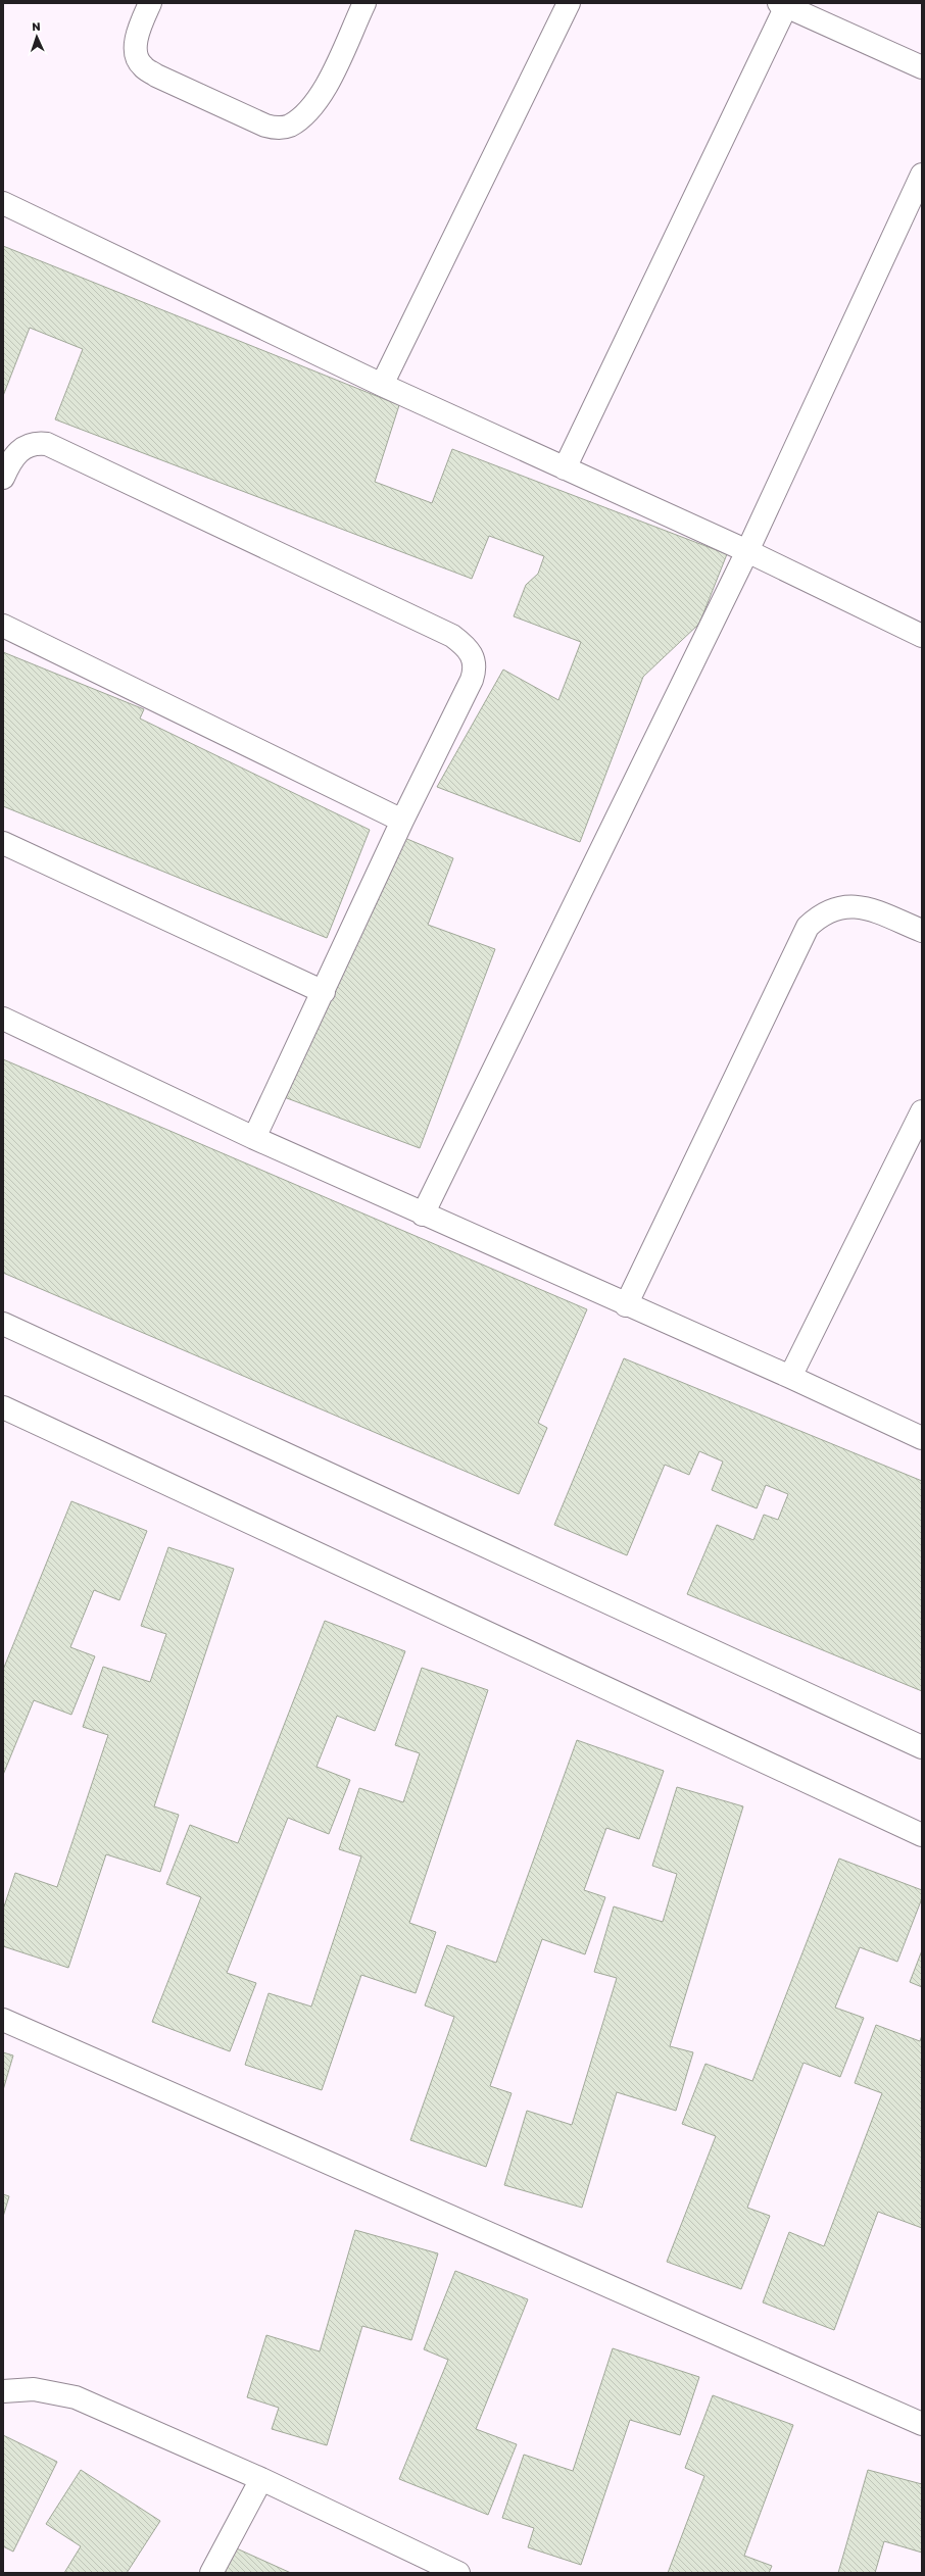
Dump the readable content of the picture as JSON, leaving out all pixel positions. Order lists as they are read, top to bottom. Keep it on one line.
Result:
{"north":"top"}
